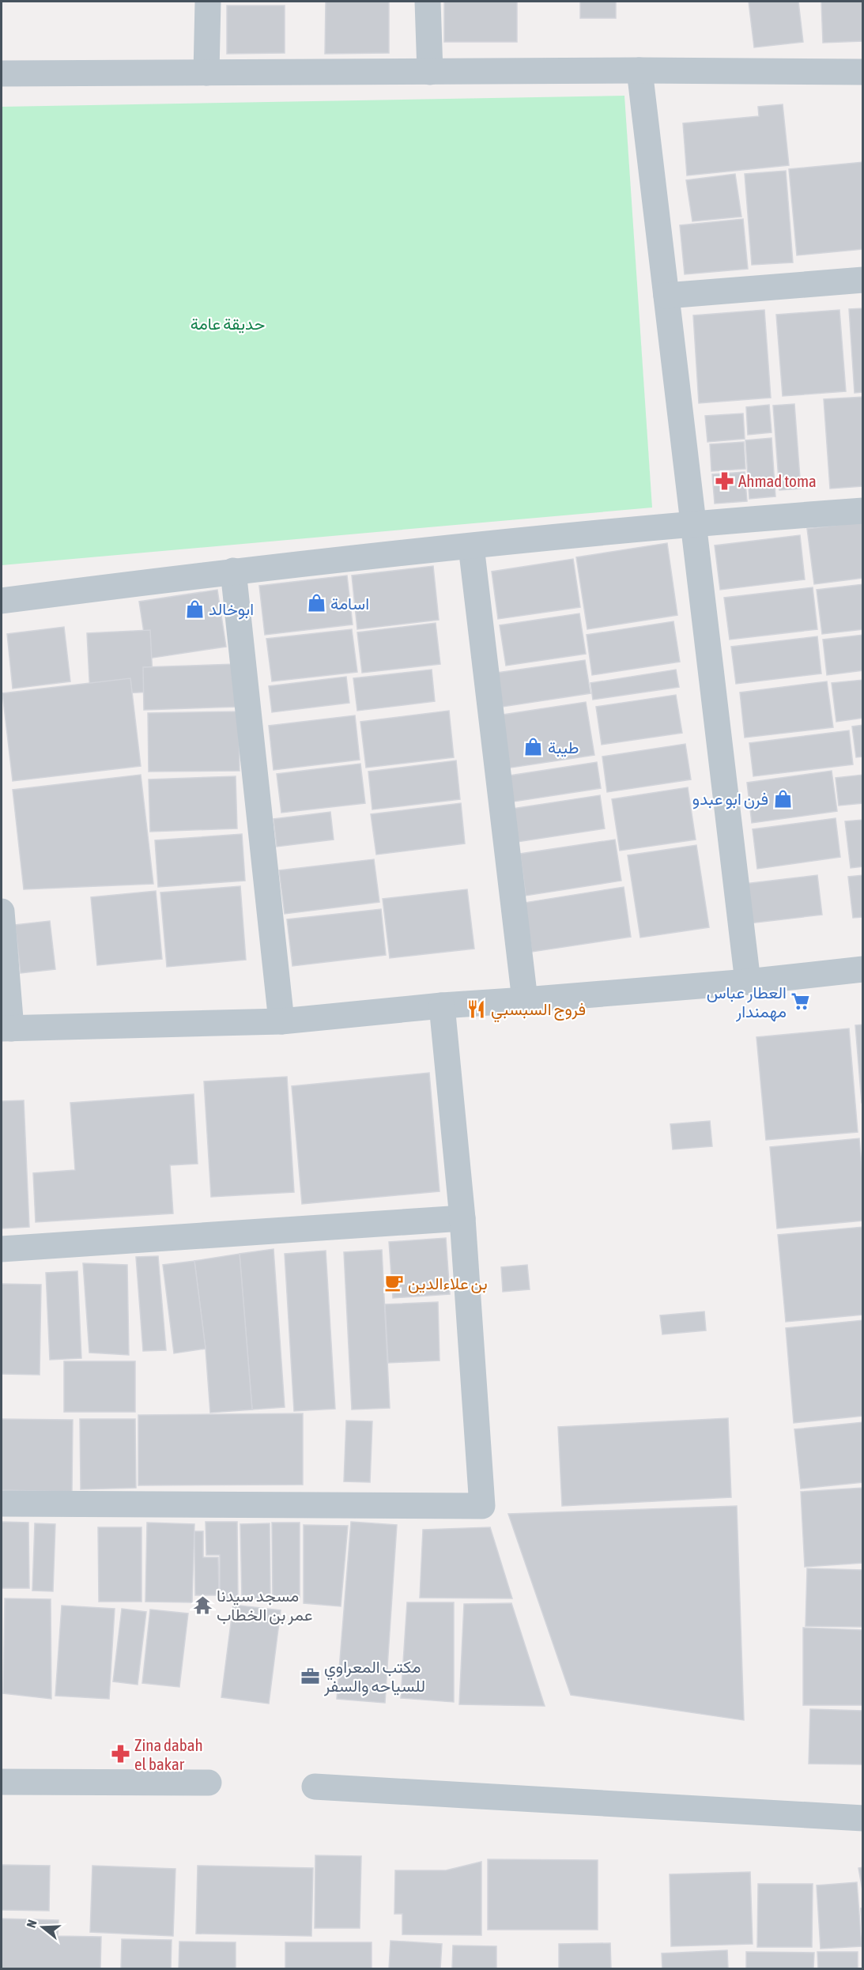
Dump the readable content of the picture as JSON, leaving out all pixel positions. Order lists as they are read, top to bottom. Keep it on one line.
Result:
{"parks":["حديقة عامة"],"places":{"pharmacy":["Ahmad toma","Zina dabah el bakar"],"shop":["اسامة","ابوخالد","طيبة","فرن ابو عبدو"],"supermarket":["العطار عباس مهمندار"],"restaurant":["فروج السبسبي"],"cafe":["بن علاءالدين"],"temple":["مسجد سيدنا عمر بن الخطاب"],"office":["مكتب المعراوي للسياحه والسفر"]},"north":"left"}
